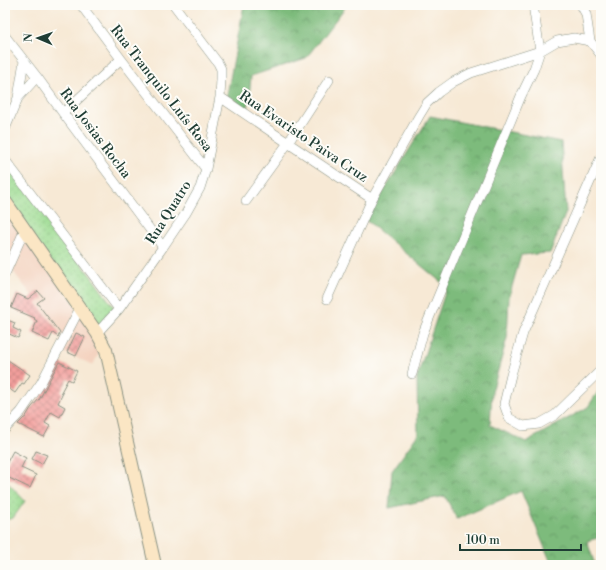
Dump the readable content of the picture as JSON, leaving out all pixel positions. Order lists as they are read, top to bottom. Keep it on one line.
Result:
{"streets":{"street":["Rua Tranquilo Luís Rosa","Rua Josias Rocha","Rua Evaristo Paiva Cruz","Rua Quatro"]},"crossings":[["Rua Tranquilo Luís Rosa","Rua Quatro"],["Rua Josias Rocha","Rua Quatro"],["Rua Evaristo Paiva Cruz","Rua Quatro"]],"scale_bar":"100 m","north":"left"}
